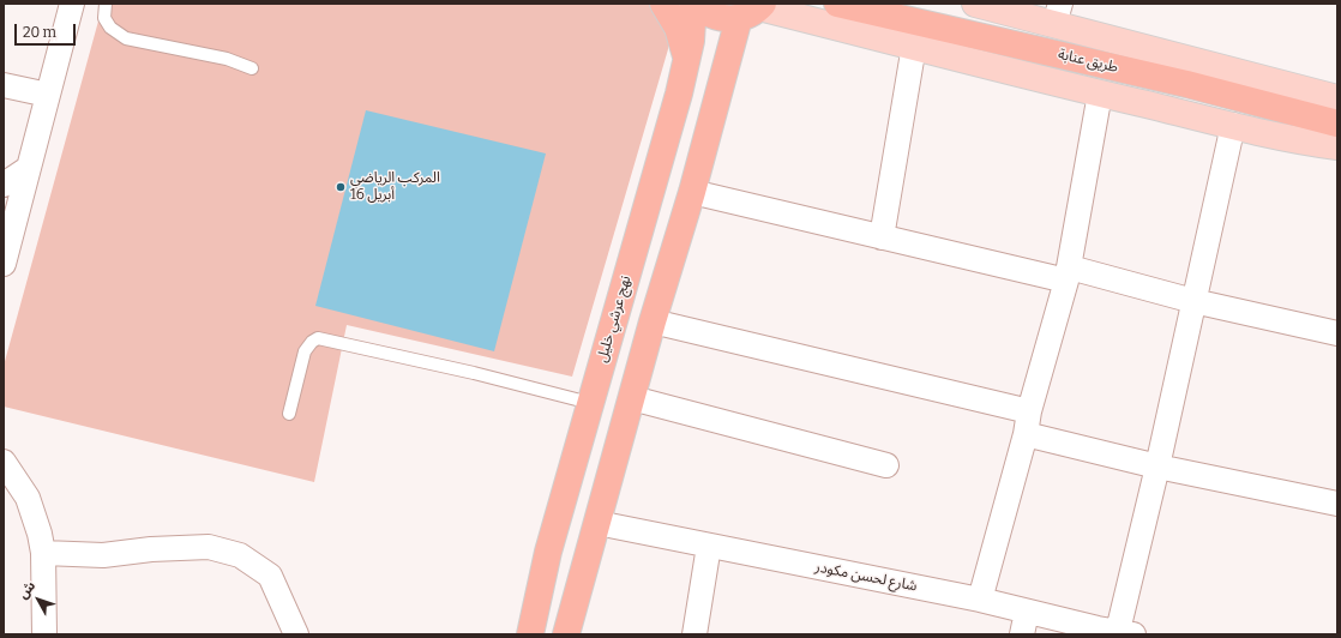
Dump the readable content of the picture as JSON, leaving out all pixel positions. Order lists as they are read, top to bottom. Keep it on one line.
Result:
{"streets":{"highway":["طريق عنابة","نهج عرشي خليل"],"street":["شارع لحسن مكودر"]},"places":["المركب الرياضي 16 أبريل"],"scale_bar":"20 m","north":"top left"}
